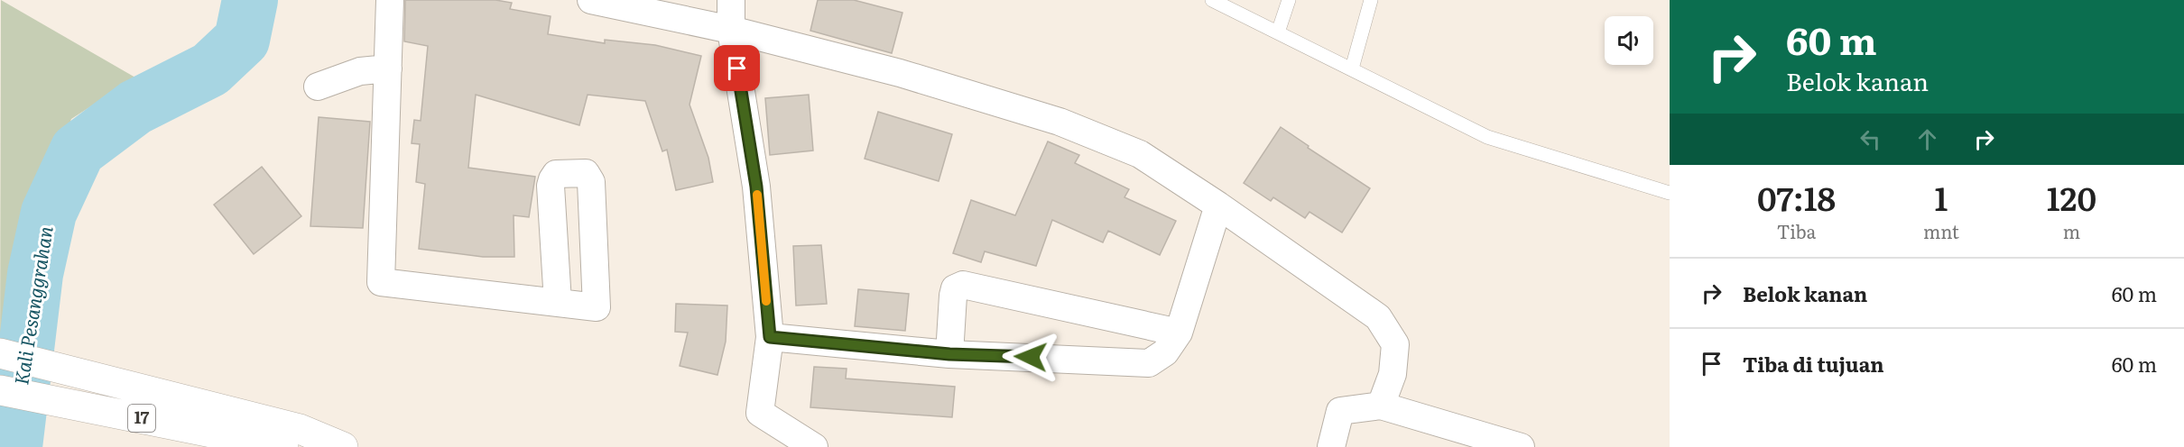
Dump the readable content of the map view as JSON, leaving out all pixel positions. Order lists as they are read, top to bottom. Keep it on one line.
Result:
{"streets":{"highway":["17"]},"water":["Kali Pesanggrahan"],"page":{"turn":["60 m","Belok kanan"],"eta":["07:18","Tiba","1","mnt","120","m"],"list":[{"name":"Belok kanan","value":"60 m"},{"name":"Tiba di tujuan","value":"60 m"}]}}
